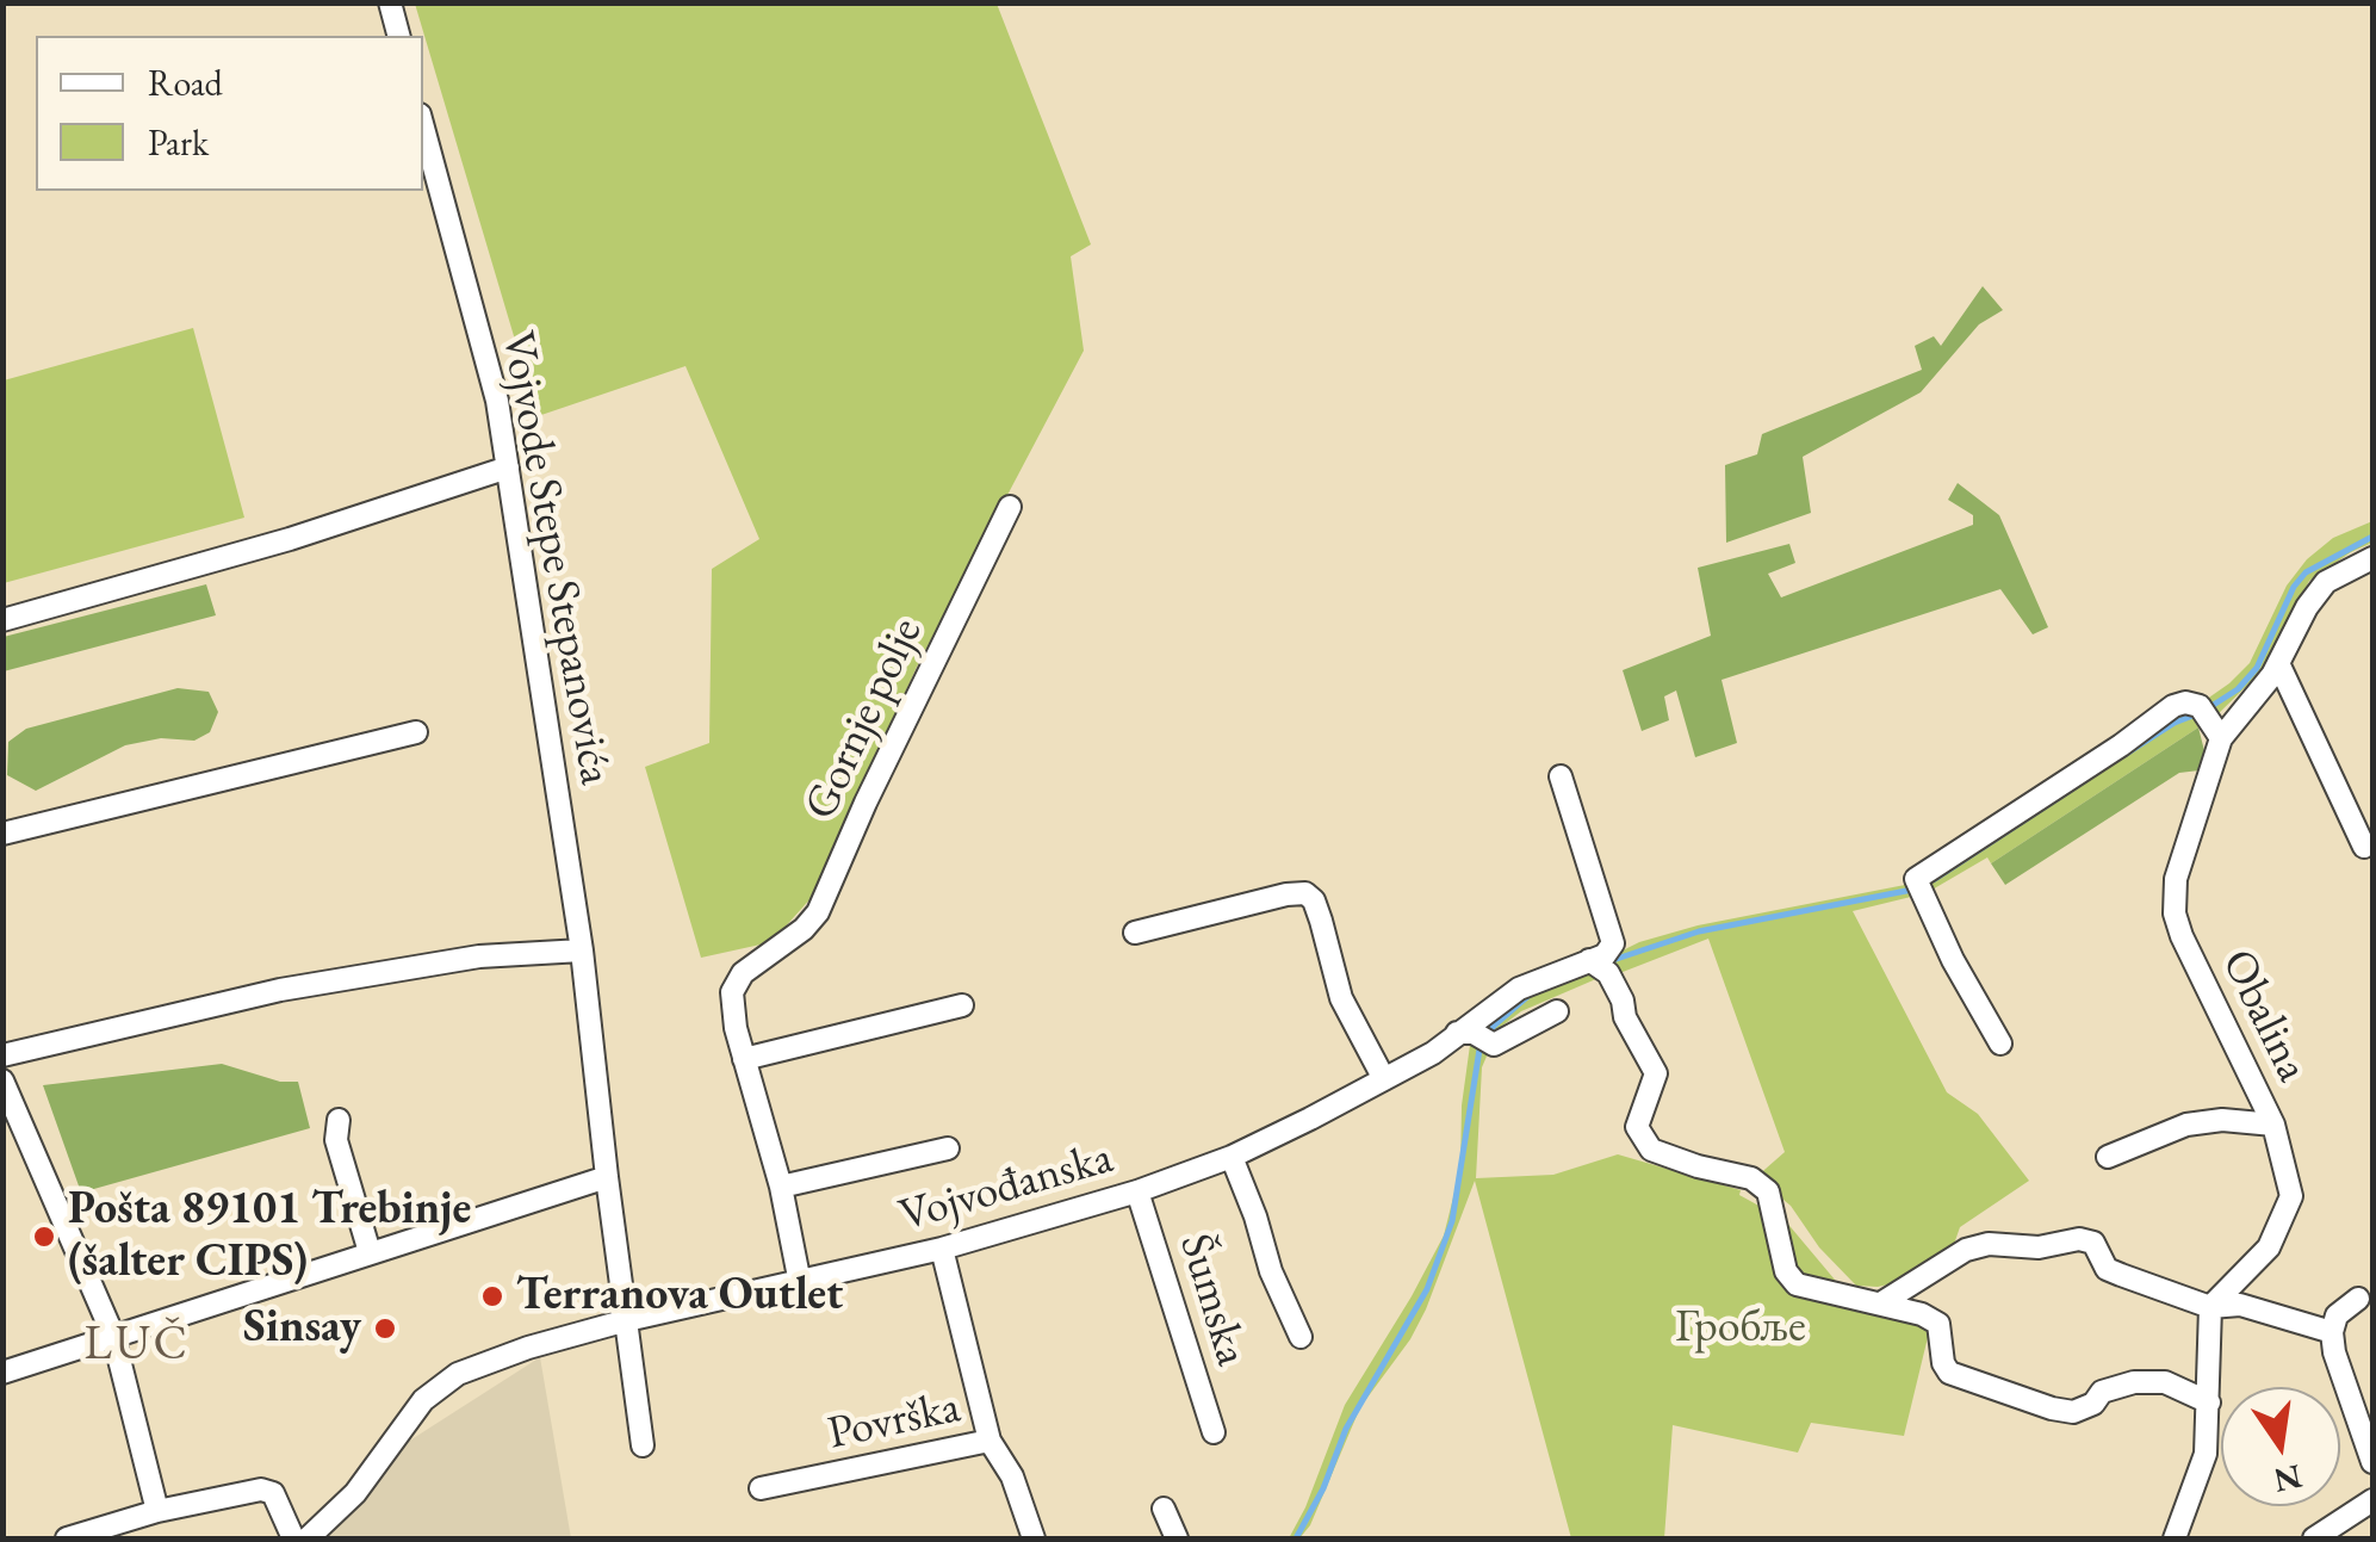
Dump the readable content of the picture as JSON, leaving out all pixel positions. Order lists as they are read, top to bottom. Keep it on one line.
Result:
{"streets":{"street":["Vojvode Stepe Stepanovića","Gornje polje","Obalina","Vojvođanska","Šumska","Površka"]},"crossings":[["Vojvode Stepe Stepanovića","Vojvođanska"],["Vojvođanska","Šumska"],["Vojvođanska","Površka"]],"districts":["LUČ"],"parks":["Гробље"],"places":["Pošta 89101 Trebinje (šalter CIPS)","Terranova Outlet","Sinsay"],"legend":["Road","Park"],"north":"bottom"}
